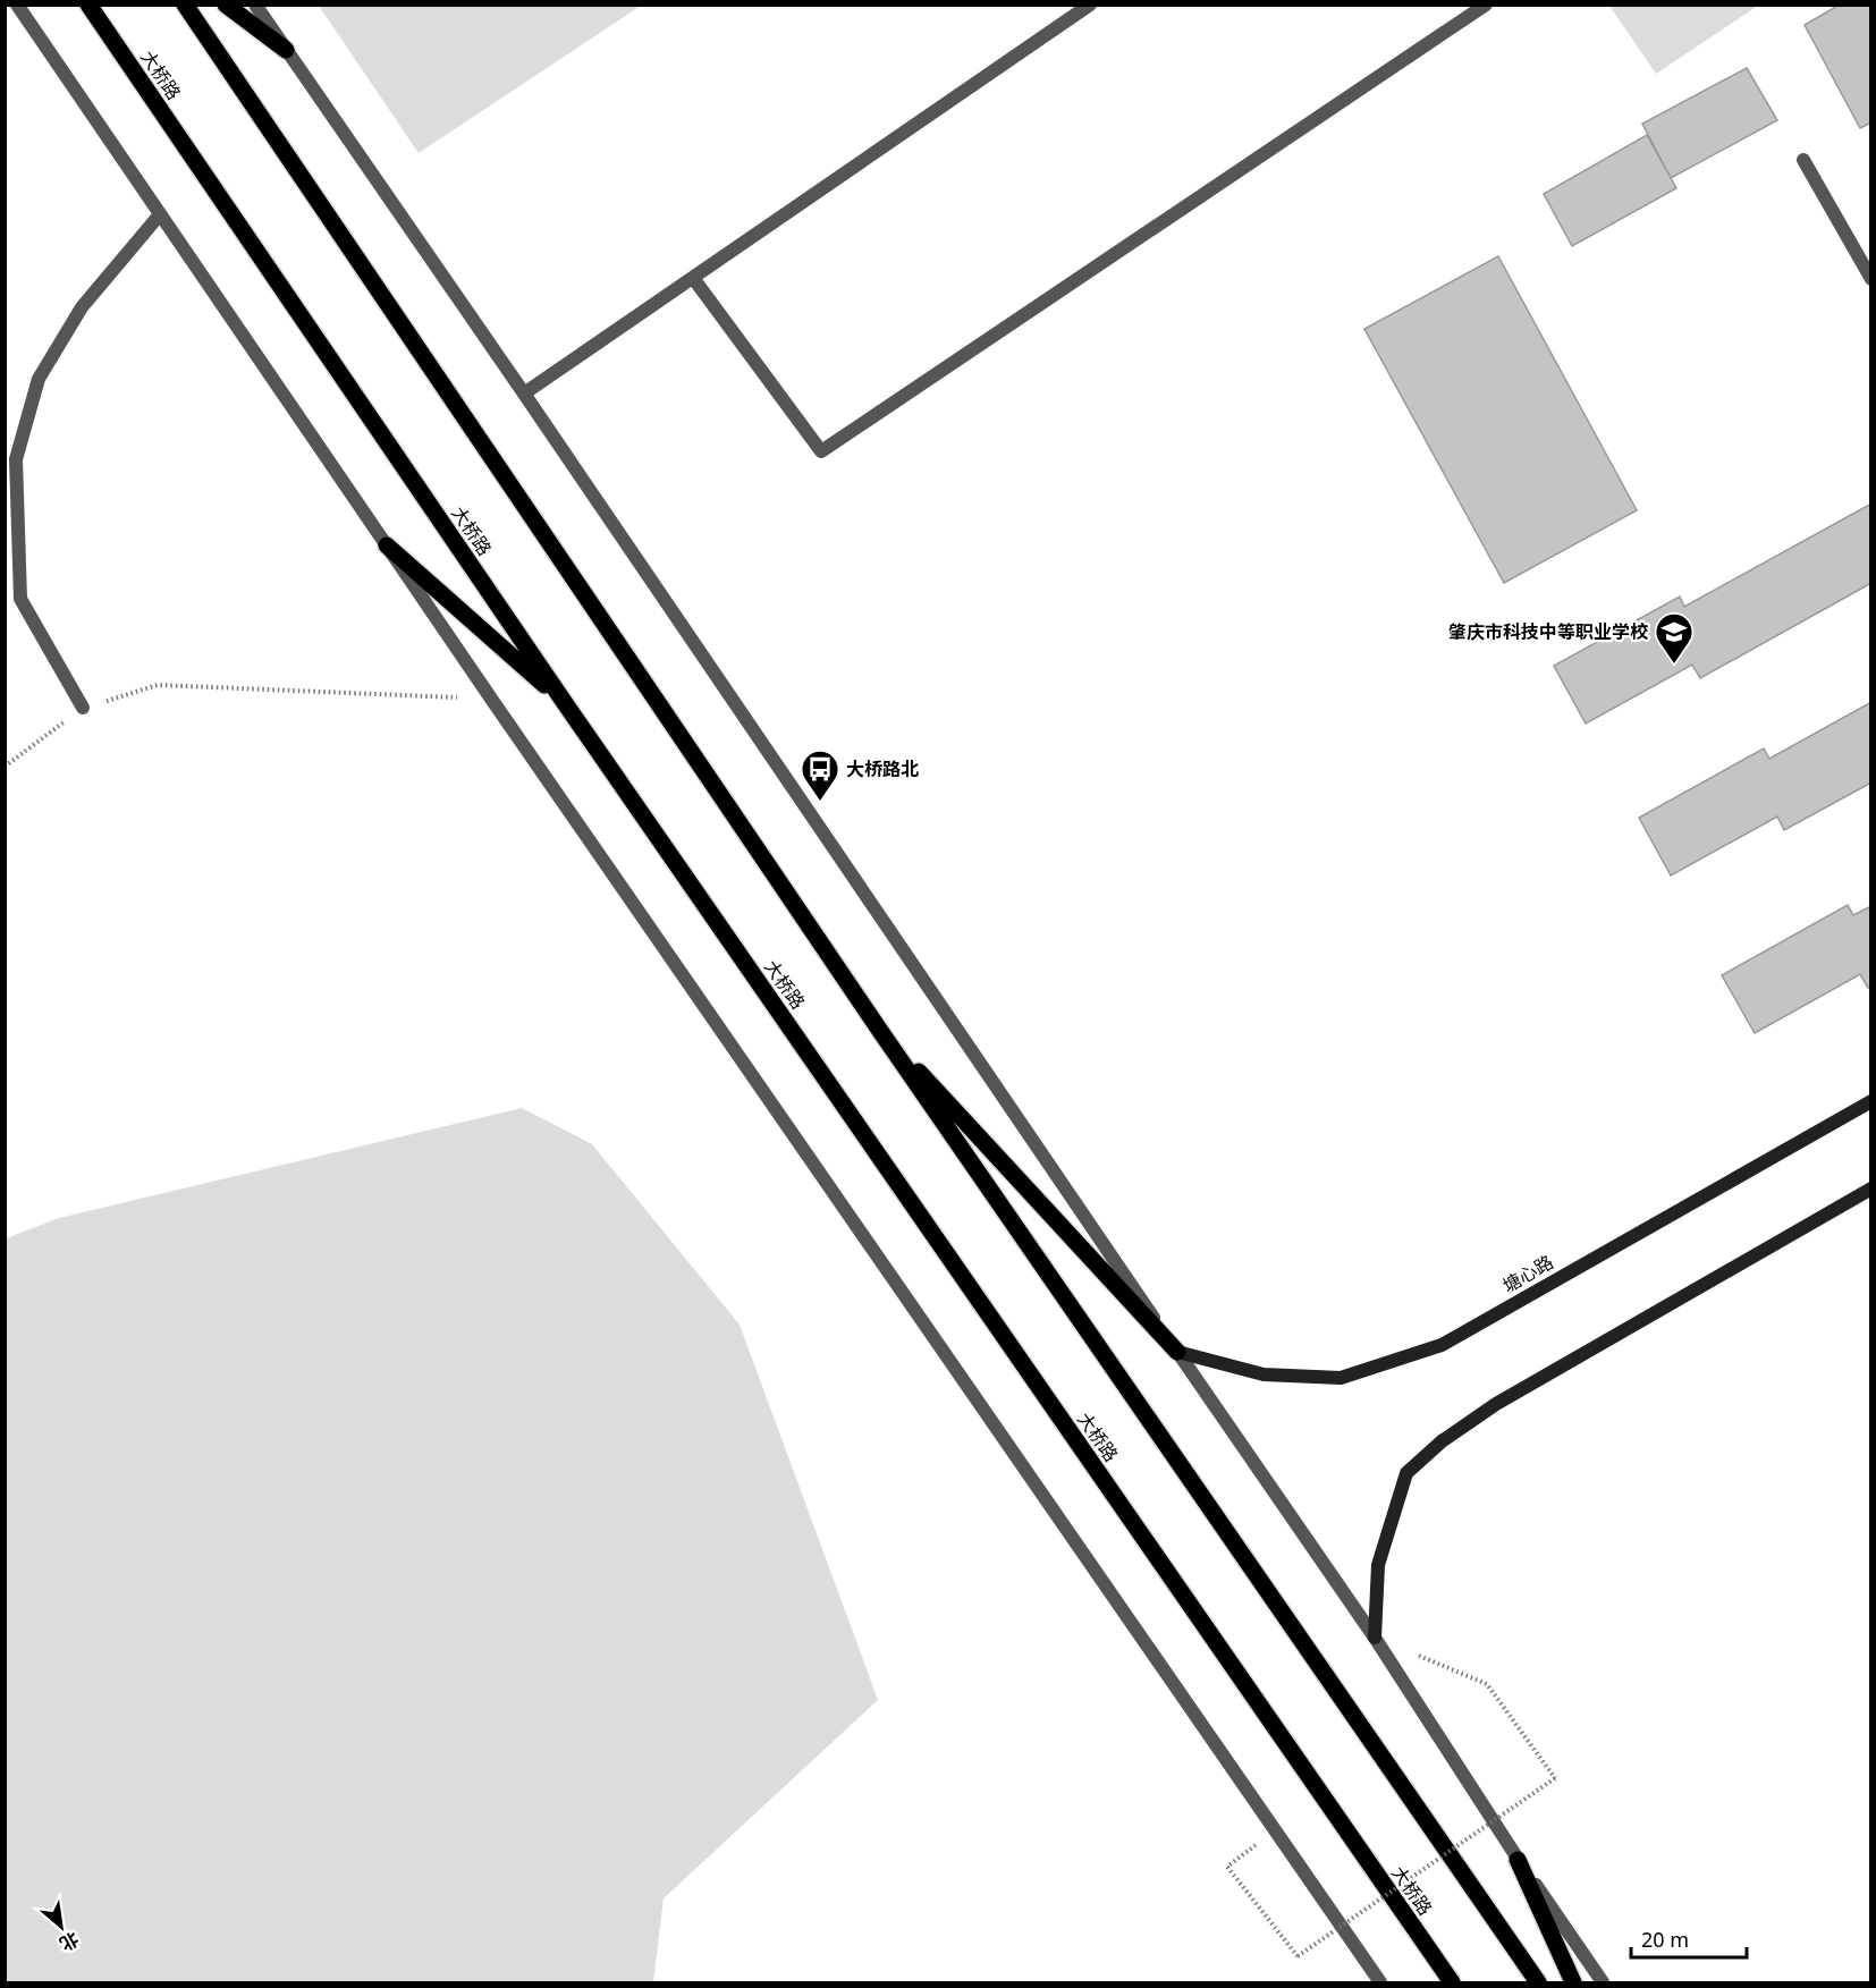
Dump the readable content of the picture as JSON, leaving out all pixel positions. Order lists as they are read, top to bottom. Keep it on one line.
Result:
{"streets":{"main road":["大桥路","塘心路"]},"places":{"school or university":["肇庆市科技中等职业学校"],"bus stop":["大桥路北"]},"scale_bar":"20 m","north":"bottom right"}
